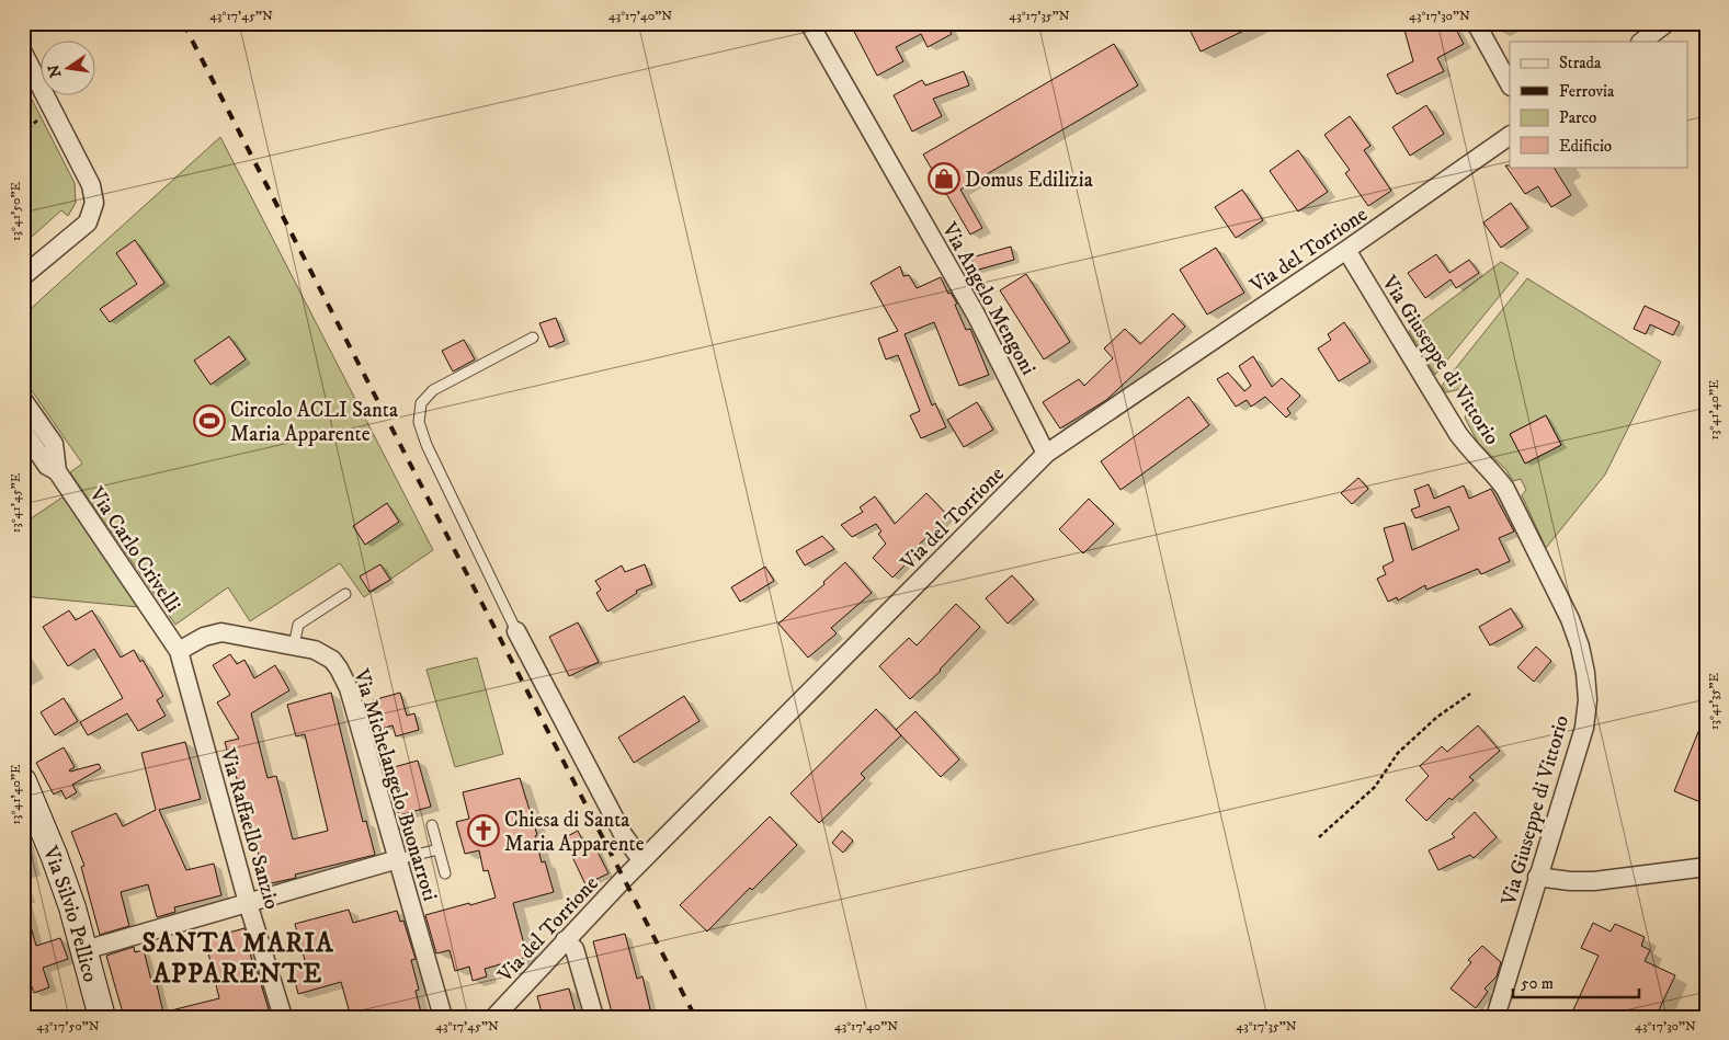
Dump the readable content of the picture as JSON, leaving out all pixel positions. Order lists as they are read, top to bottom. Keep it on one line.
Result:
{"streets":{"main road":["Via Silvio Pellico"],"street":["Via del Torrione","Via Angelo Mengoni","Via Giuseppe di Vittorio","Via Carlo Crivelli","Via Michelangelo Buonarroti","Via Raffaello Sanzio"]},"crossings":[["Via del Torrione","Via Angelo Mengoni"],["Via del Torrione","Via Giuseppe di Vittorio"],["Via Carlo Crivelli","Via Michelangelo Buonarroti"],["Via Carlo Crivelli","Via Raffaello Sanzio"],["Via Michelangelo Buonarroti","Via Raffaello Sanzio"]],"districts":["SANTA MARIA APPARENTE"],"places":{"shop":["Domus Edilizia"],"sports":["Circolo ACLI Santa Maria Apparente"],"church":["Chiesa di Santa Maria Apparente"]},"legend":["Strada","Ferrovia","Parco","Edificio"],"scale_bar":"50 m","north":"left","coordinates":["43°17'45\"N","43°17'40\"N","43°17'35\"N","43°17'30\"N","13°41'50\"E","13°41'40\"E","13°41'45\"E","13°41'35\"E","43°17'50\"N"]}
